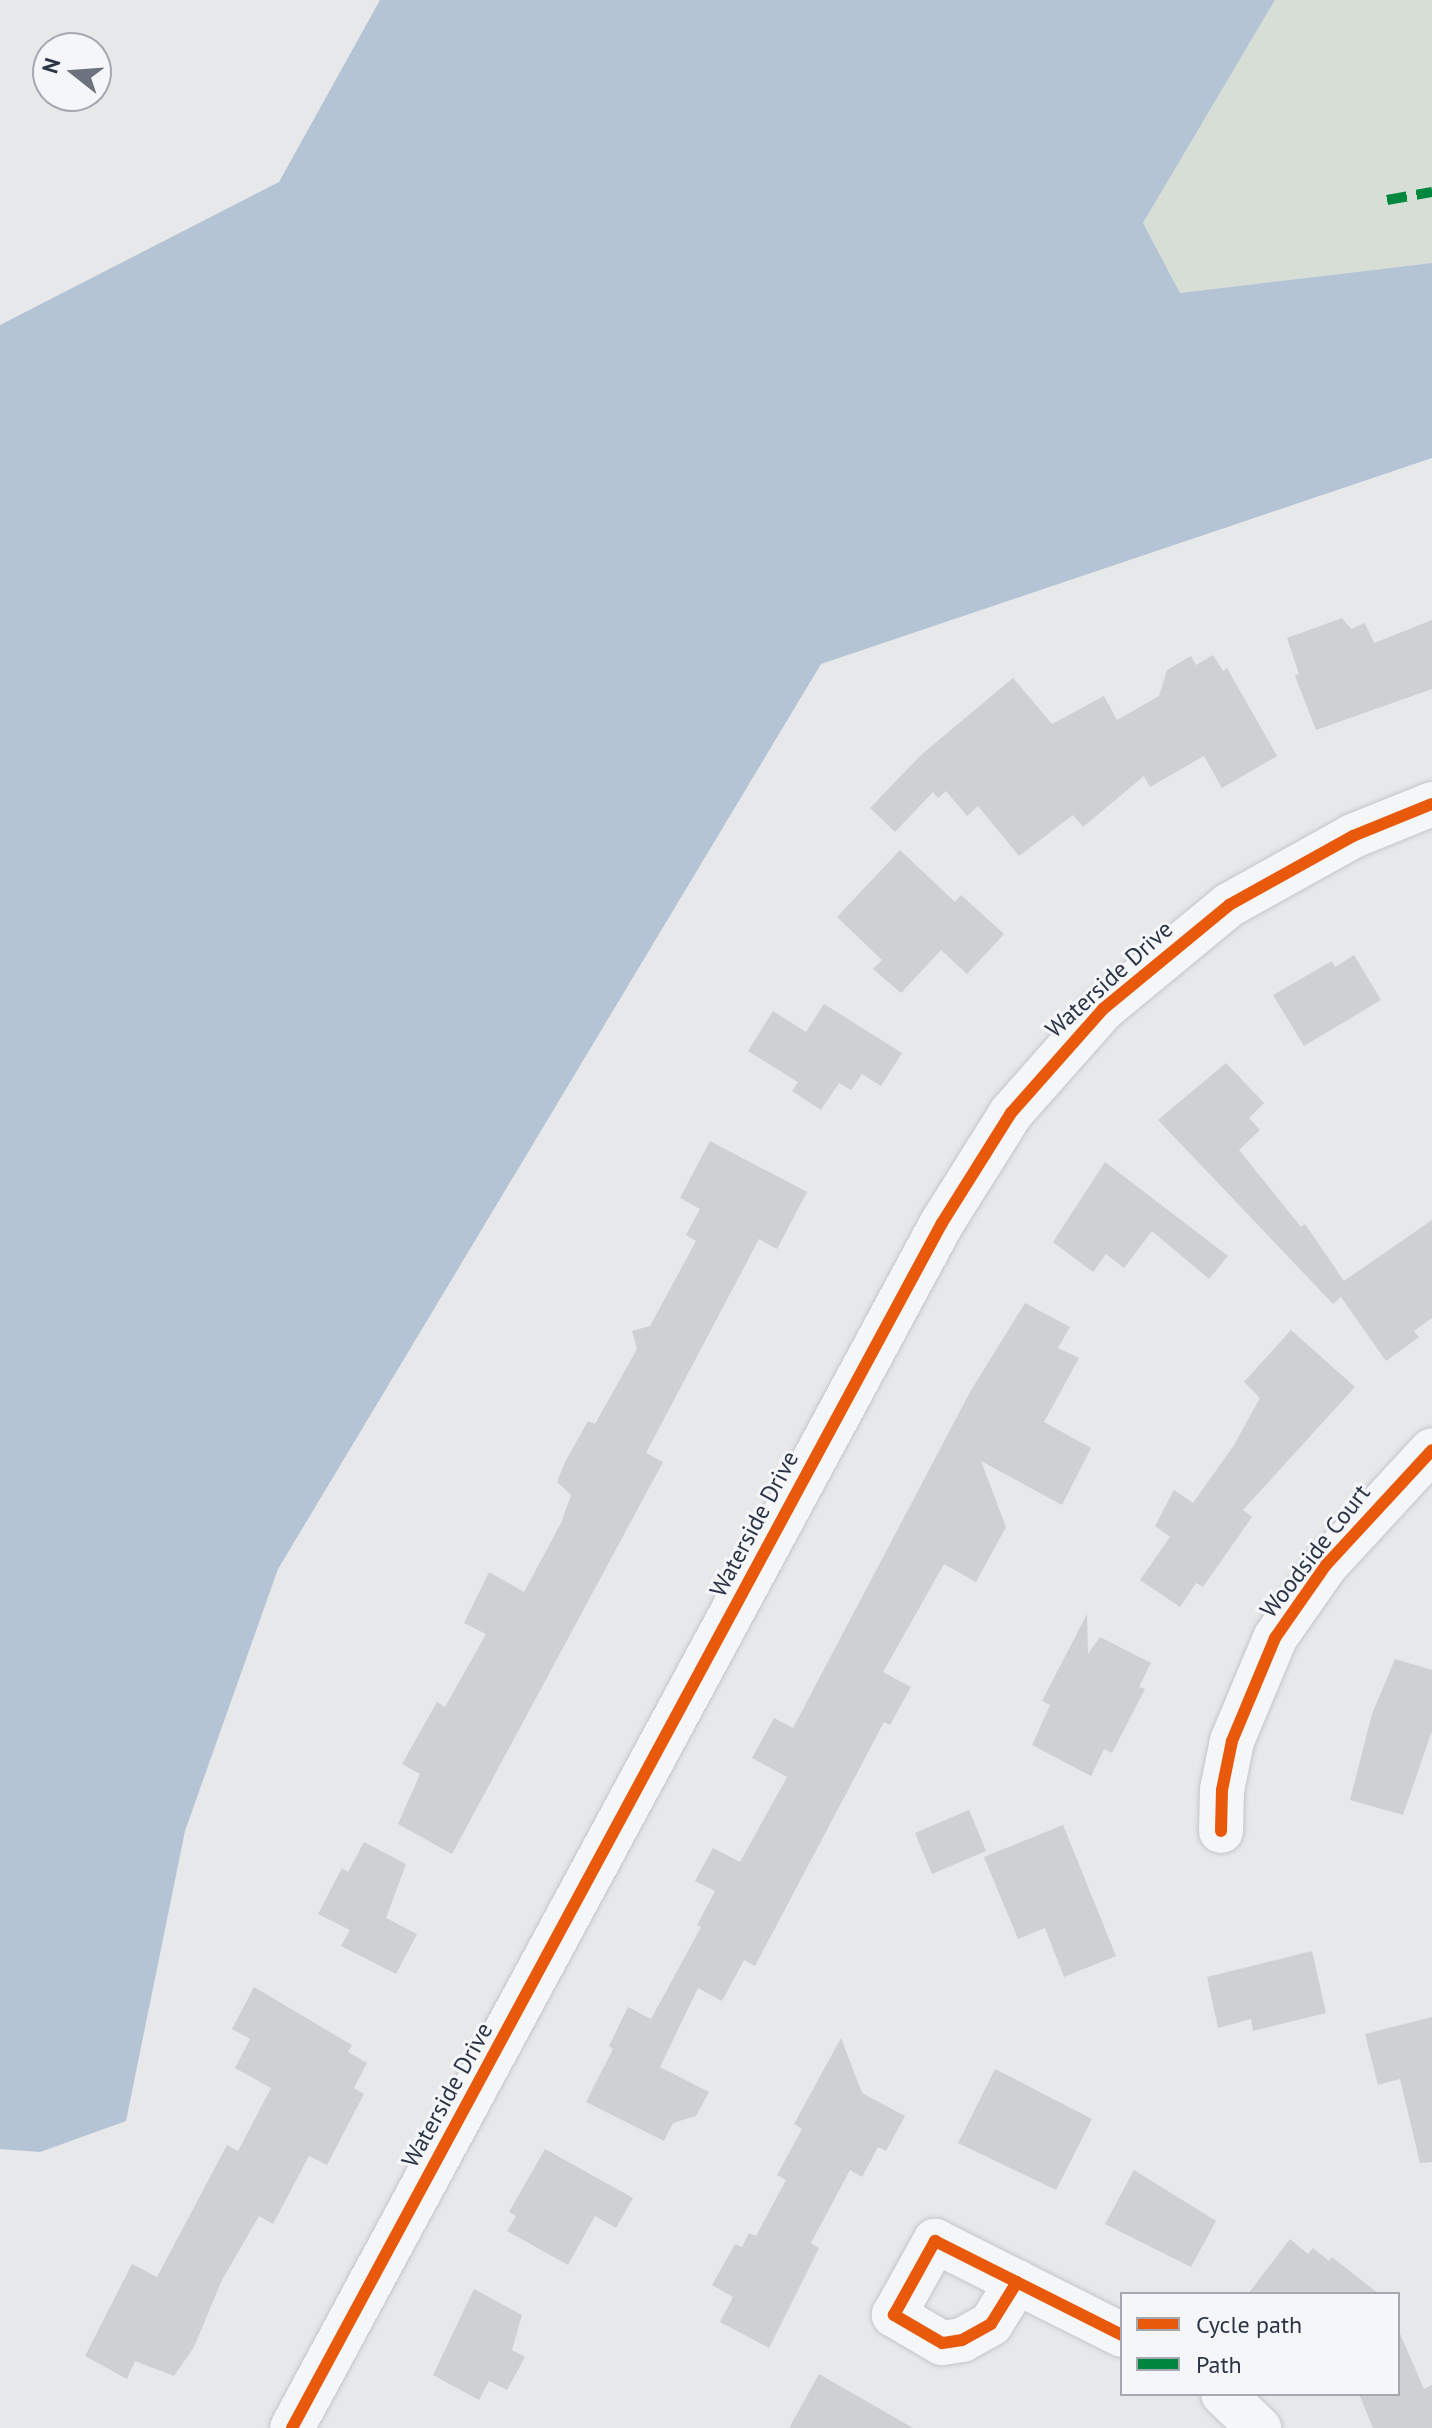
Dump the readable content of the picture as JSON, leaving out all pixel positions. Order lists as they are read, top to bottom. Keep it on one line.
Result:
{"streets":{"street":["Waterside Drive","Woodside Court"]},"legend":["Cycle path","Path"],"north":"left"}
